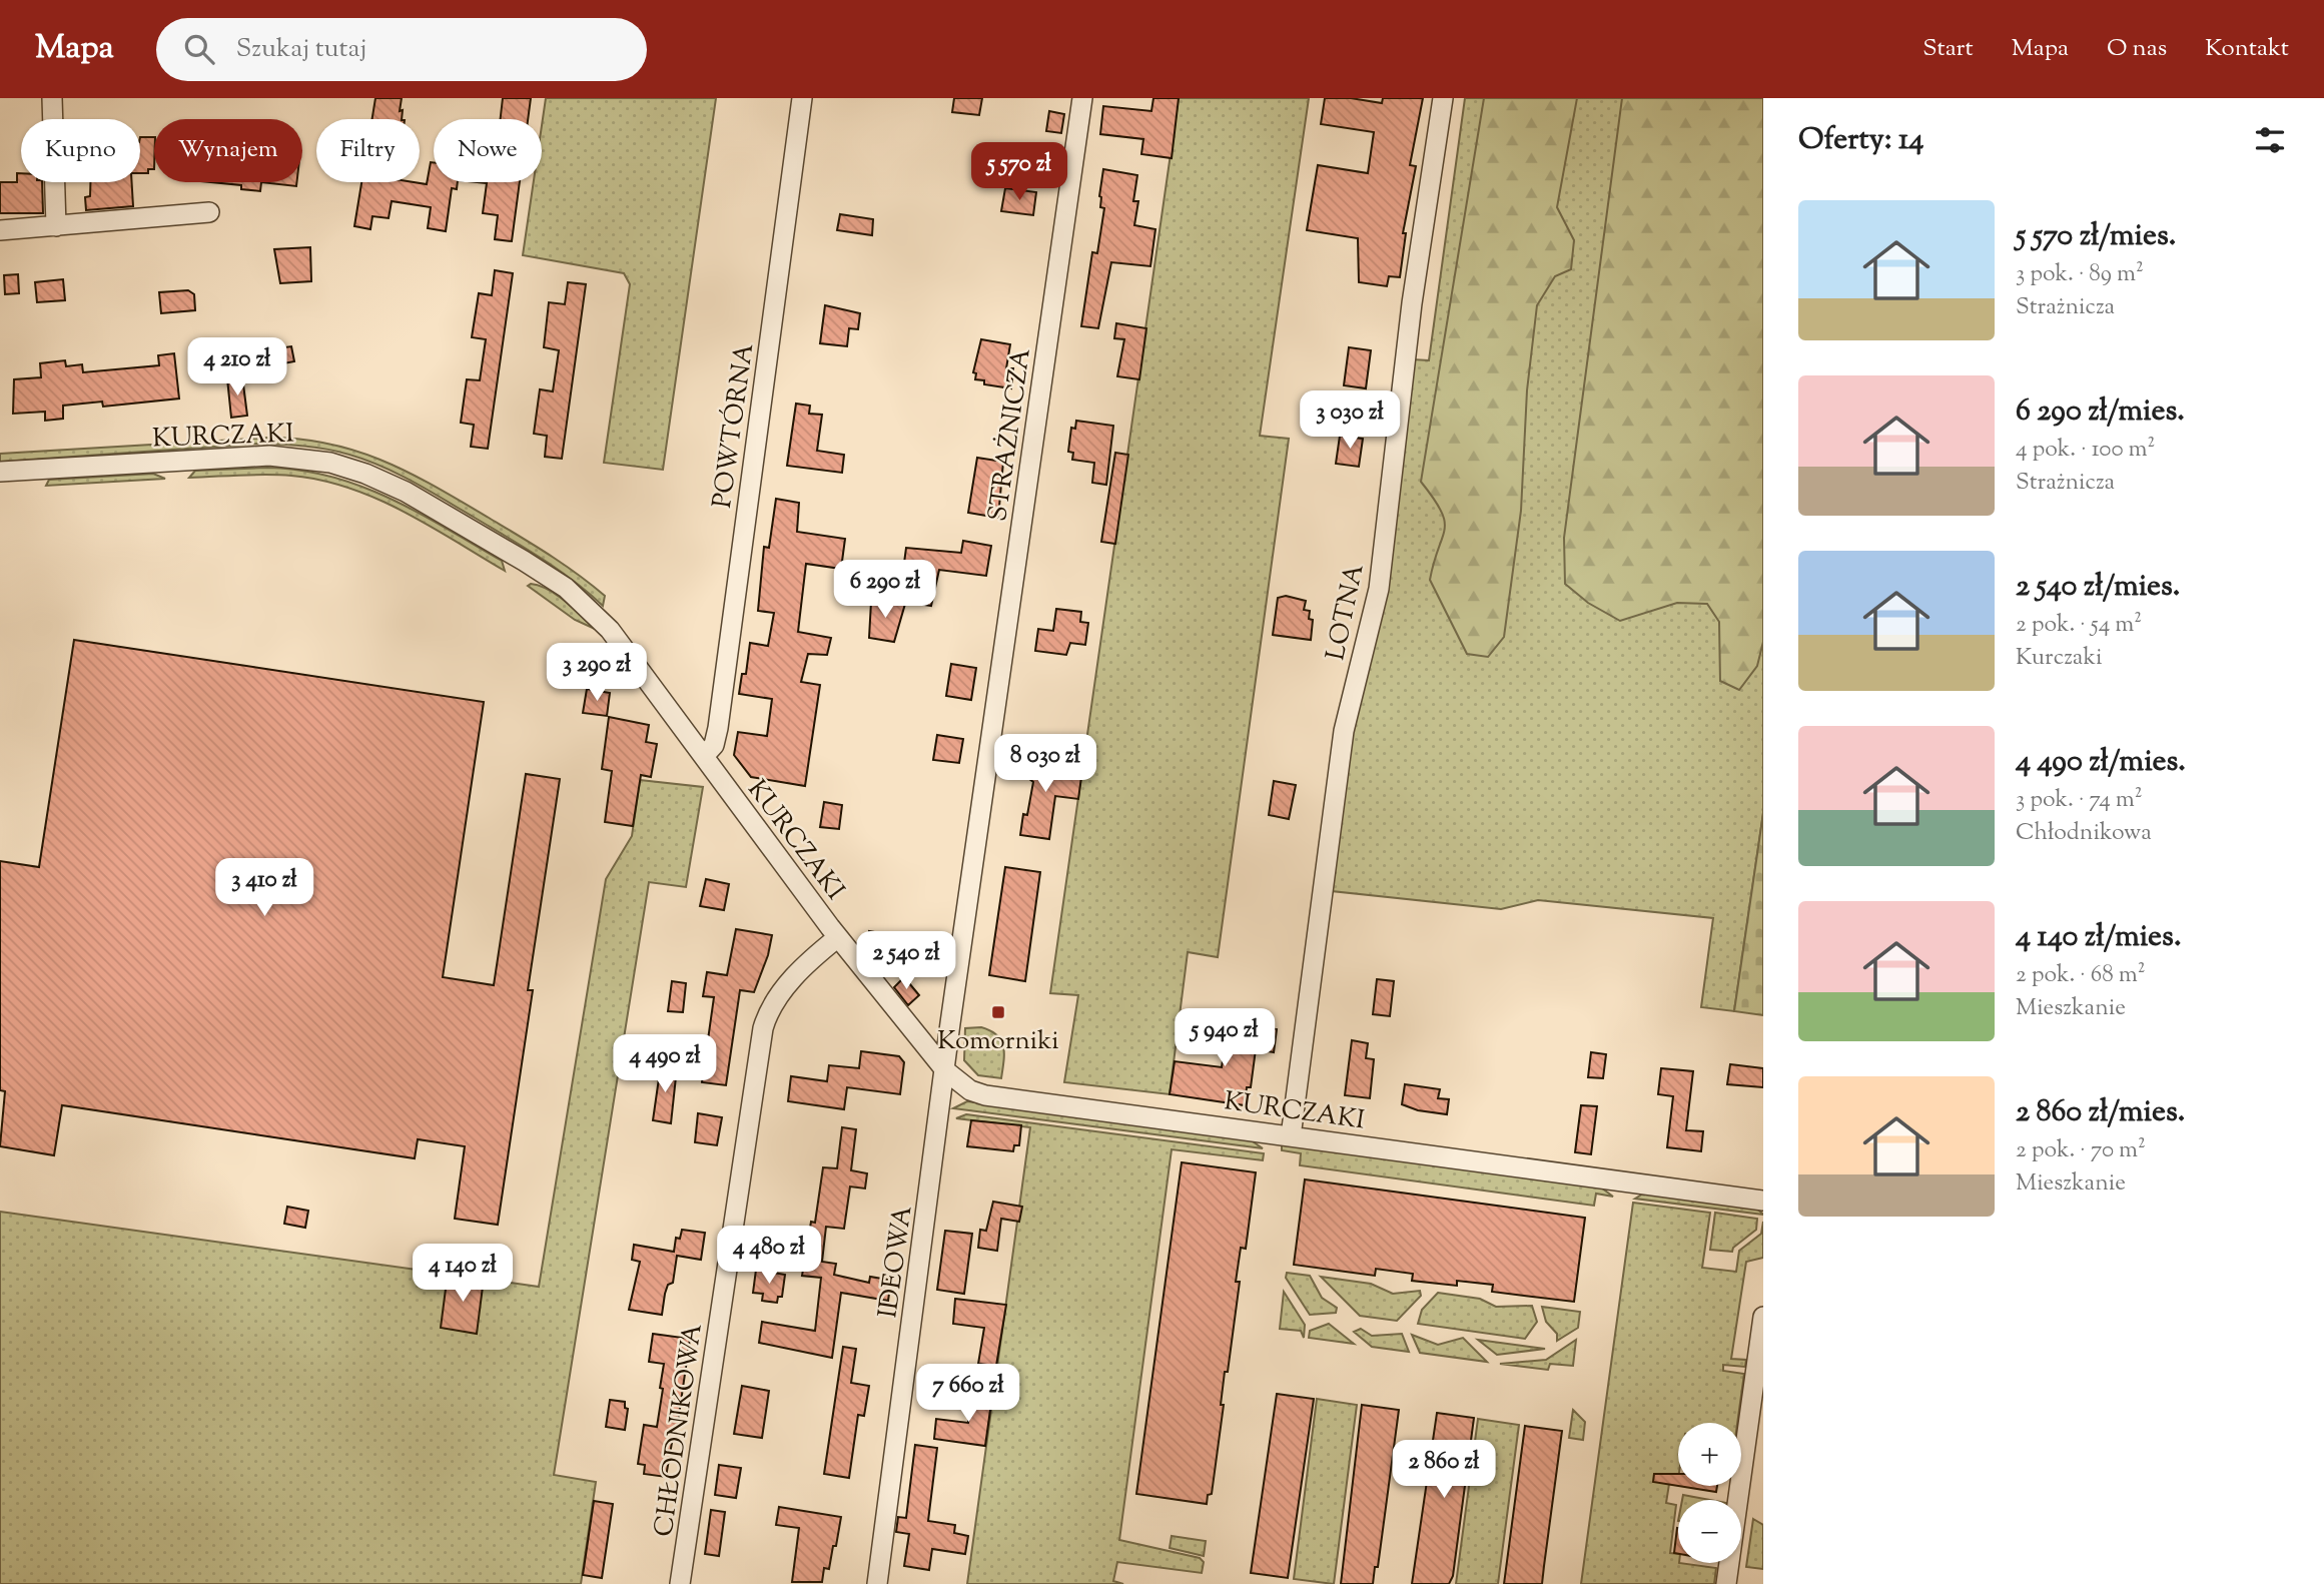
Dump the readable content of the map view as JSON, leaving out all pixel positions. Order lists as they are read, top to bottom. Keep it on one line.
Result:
{"streets":{"street":["POWTÓRNA","KURCZAKI","STRAŻNICZA","LOTNA","IDEOWA","CHŁODNIKOWA"]},"crossings":[["POWTÓRNA","KURCZAKI"],["KURCZAKI","STRAŻNICZA"],["KURCZAKI","LOTNA"],["KURCZAKI","IDEOWA"],["KURCZAKI","CHŁODNIKOWA"],["STRAŻNICZA","IDEOWA"]],"places":{"transit":["Komorniki"]},"page":{"header":"Mapa","search":"Szukaj tutaj","nav":["Start","Mapa","O nas","Kontakt"],"heading":"Oferty: 14","chip":["Kupno","Wynajem","Filtry","Nowe"],"price":["5 570 zł","4 210 zł","3 030 zł","6 290 zł","3 290 zł","8 030 zł","3 410 zł","2 540 zł","5 940 zł","4 490 zł","4 480 zł","4 140 zł","7 660 zł","2 860 zł"],"list":[{"name":"5 570 zł/mies.","note":"3 pok. · 89 m² · Strażnicza"},{"name":"6 290 zł/mies.","note":"4 pok. · 100 m² · Strażnicza"},{"name":"2 540 zł/mies.","note":"2 pok. · 54 m² · Kurczaki"},{"name":"4 490 zł/mies.","note":"3 pok. · 74 m² · Chłodnikowa"},{"name":"4 140 zł/mies.","note":"2 pok. · 68 m² · Mieszkanie"},{"name":"2 860 zł/mies.","note":"2 pok. · 70 m² · Mieszkanie"}],"map_buttons":["+","−"]}}
